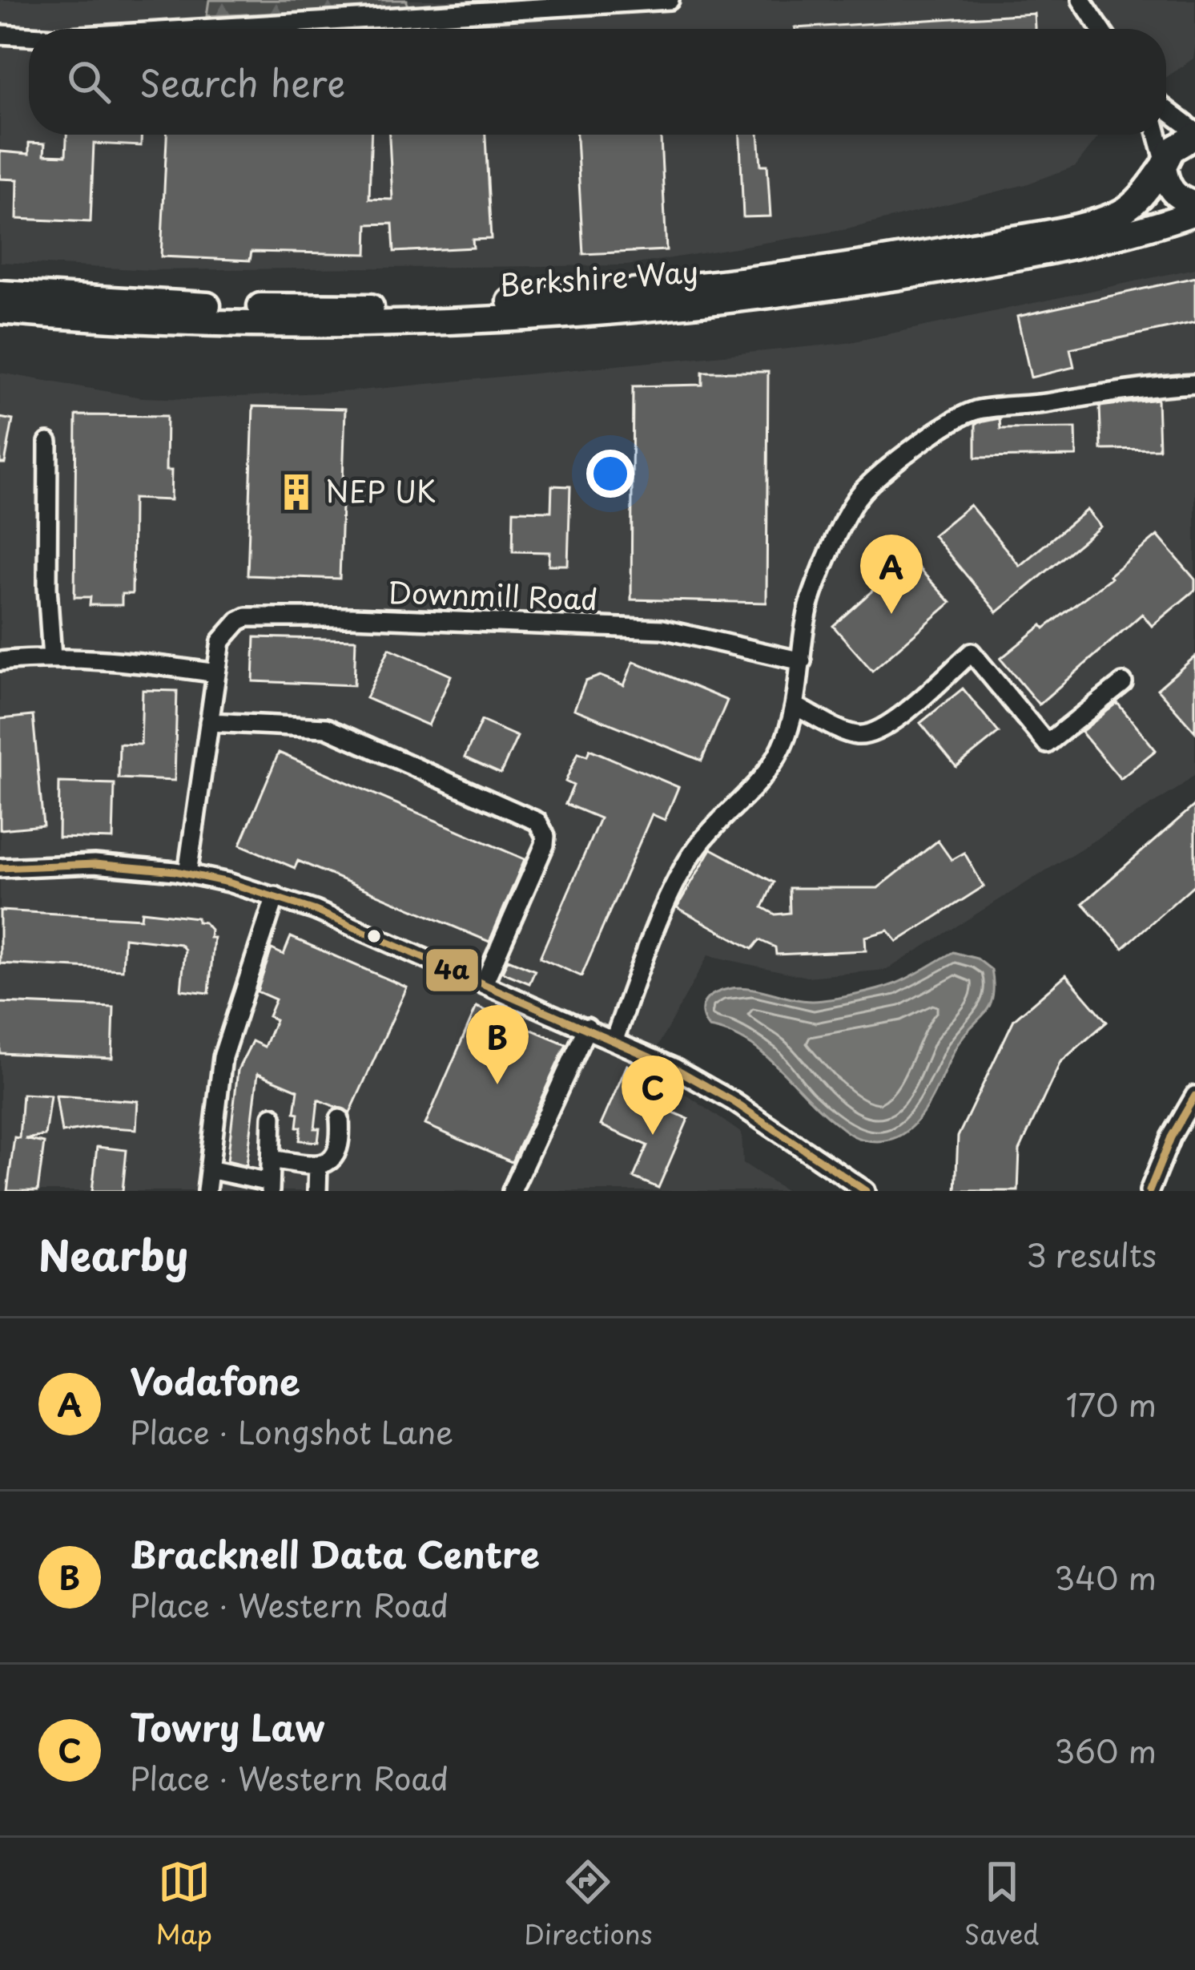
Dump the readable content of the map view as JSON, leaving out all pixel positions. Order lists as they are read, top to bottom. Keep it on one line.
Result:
{"streets":{"highway":["Berkshire Way"],"street":["Downmill Road"]},"places":{"building":["NEP UK"]},"lines":["transit line 4a"],"page":{"search":"Search here","pins":["A","B","C"],"heading":["Nearby","3 results"],"list":[{"mark":"A","name":"Vodafone","note":"Place · Longshot Lane","value":"170 m"},{"mark":"B","name":"Bracknell Data Centre","note":"Place · Western Road","value":"340 m"},{"mark":"C","name":"Towry Law","note":"Place · Western Road","value":"360 m"}],"nav":["Map","Directions","Saved"]}}
